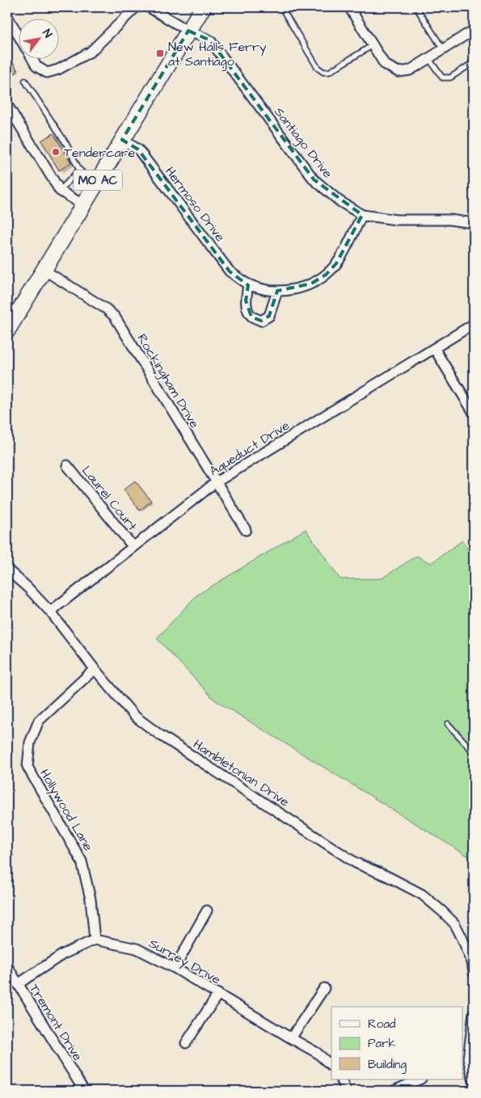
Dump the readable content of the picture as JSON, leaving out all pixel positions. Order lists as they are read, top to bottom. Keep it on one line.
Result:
{"streets":{"main road":["MO AC"],"street":["Santiago Drive","Hermoso Drive","Rockingham Drive","Aqueduct Drive","Laurel Court","Hambletonian Drive","Hollywood Lane","Surrey Drive","Tremont Drive"]},"crossings":[["Santiago Drive","MO AC"],["Santiago Drive","Hermoso Drive"],["MO AC","Hermoso Drive"],["MO AC","Rockingham Drive"],["Rockingham Drive","Aqueduct Drive"],["Aqueduct Drive","Laurel Court"],["Aqueduct Drive","Hambletonian Drive"],["Hambletonian Drive","Hollywood Lane"],["Hollywood Lane","Surrey Drive"]],"places":{"transit":["New Halls Ferry at Santiago"],"other":["Tendercare"]},"legend":["Road","Park","Building"],"north":"top right"}
